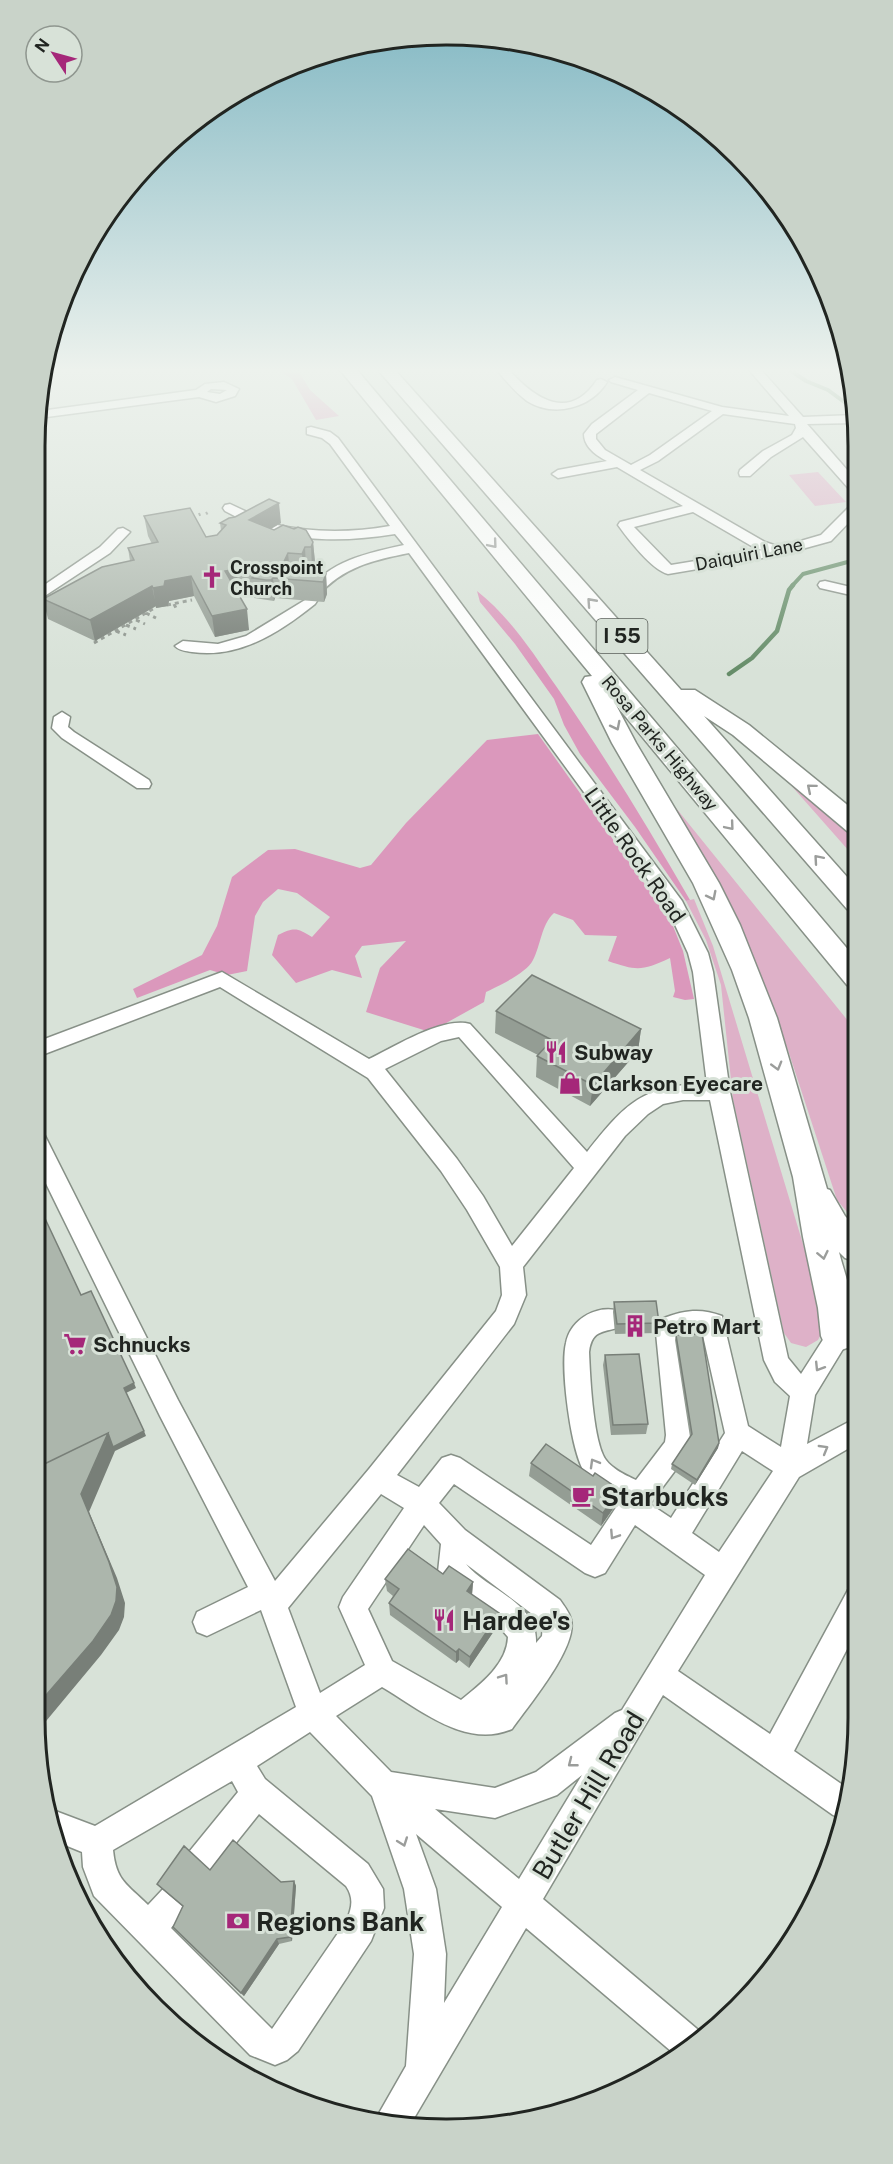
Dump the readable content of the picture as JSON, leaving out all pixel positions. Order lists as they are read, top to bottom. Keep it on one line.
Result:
{"streets":{"highway":["I 55","Rosa Parks Highway"],"street":["Daiquiri Lane","Little Rock Road","Butler Hill Road"]},"crossings":[["Little Rock Road","Butler Hill Road"]],"places":{"church":["Crosspoint Church"],"restaurant":["Subway","Hardee's"],"shop":["Clarkson Eyecare"],"building":["Petro Mart"],"supermarket":["Schnucks"],"cafe":["Starbucks"],"bank":["Regions Bank"]},"north":"top left"}
